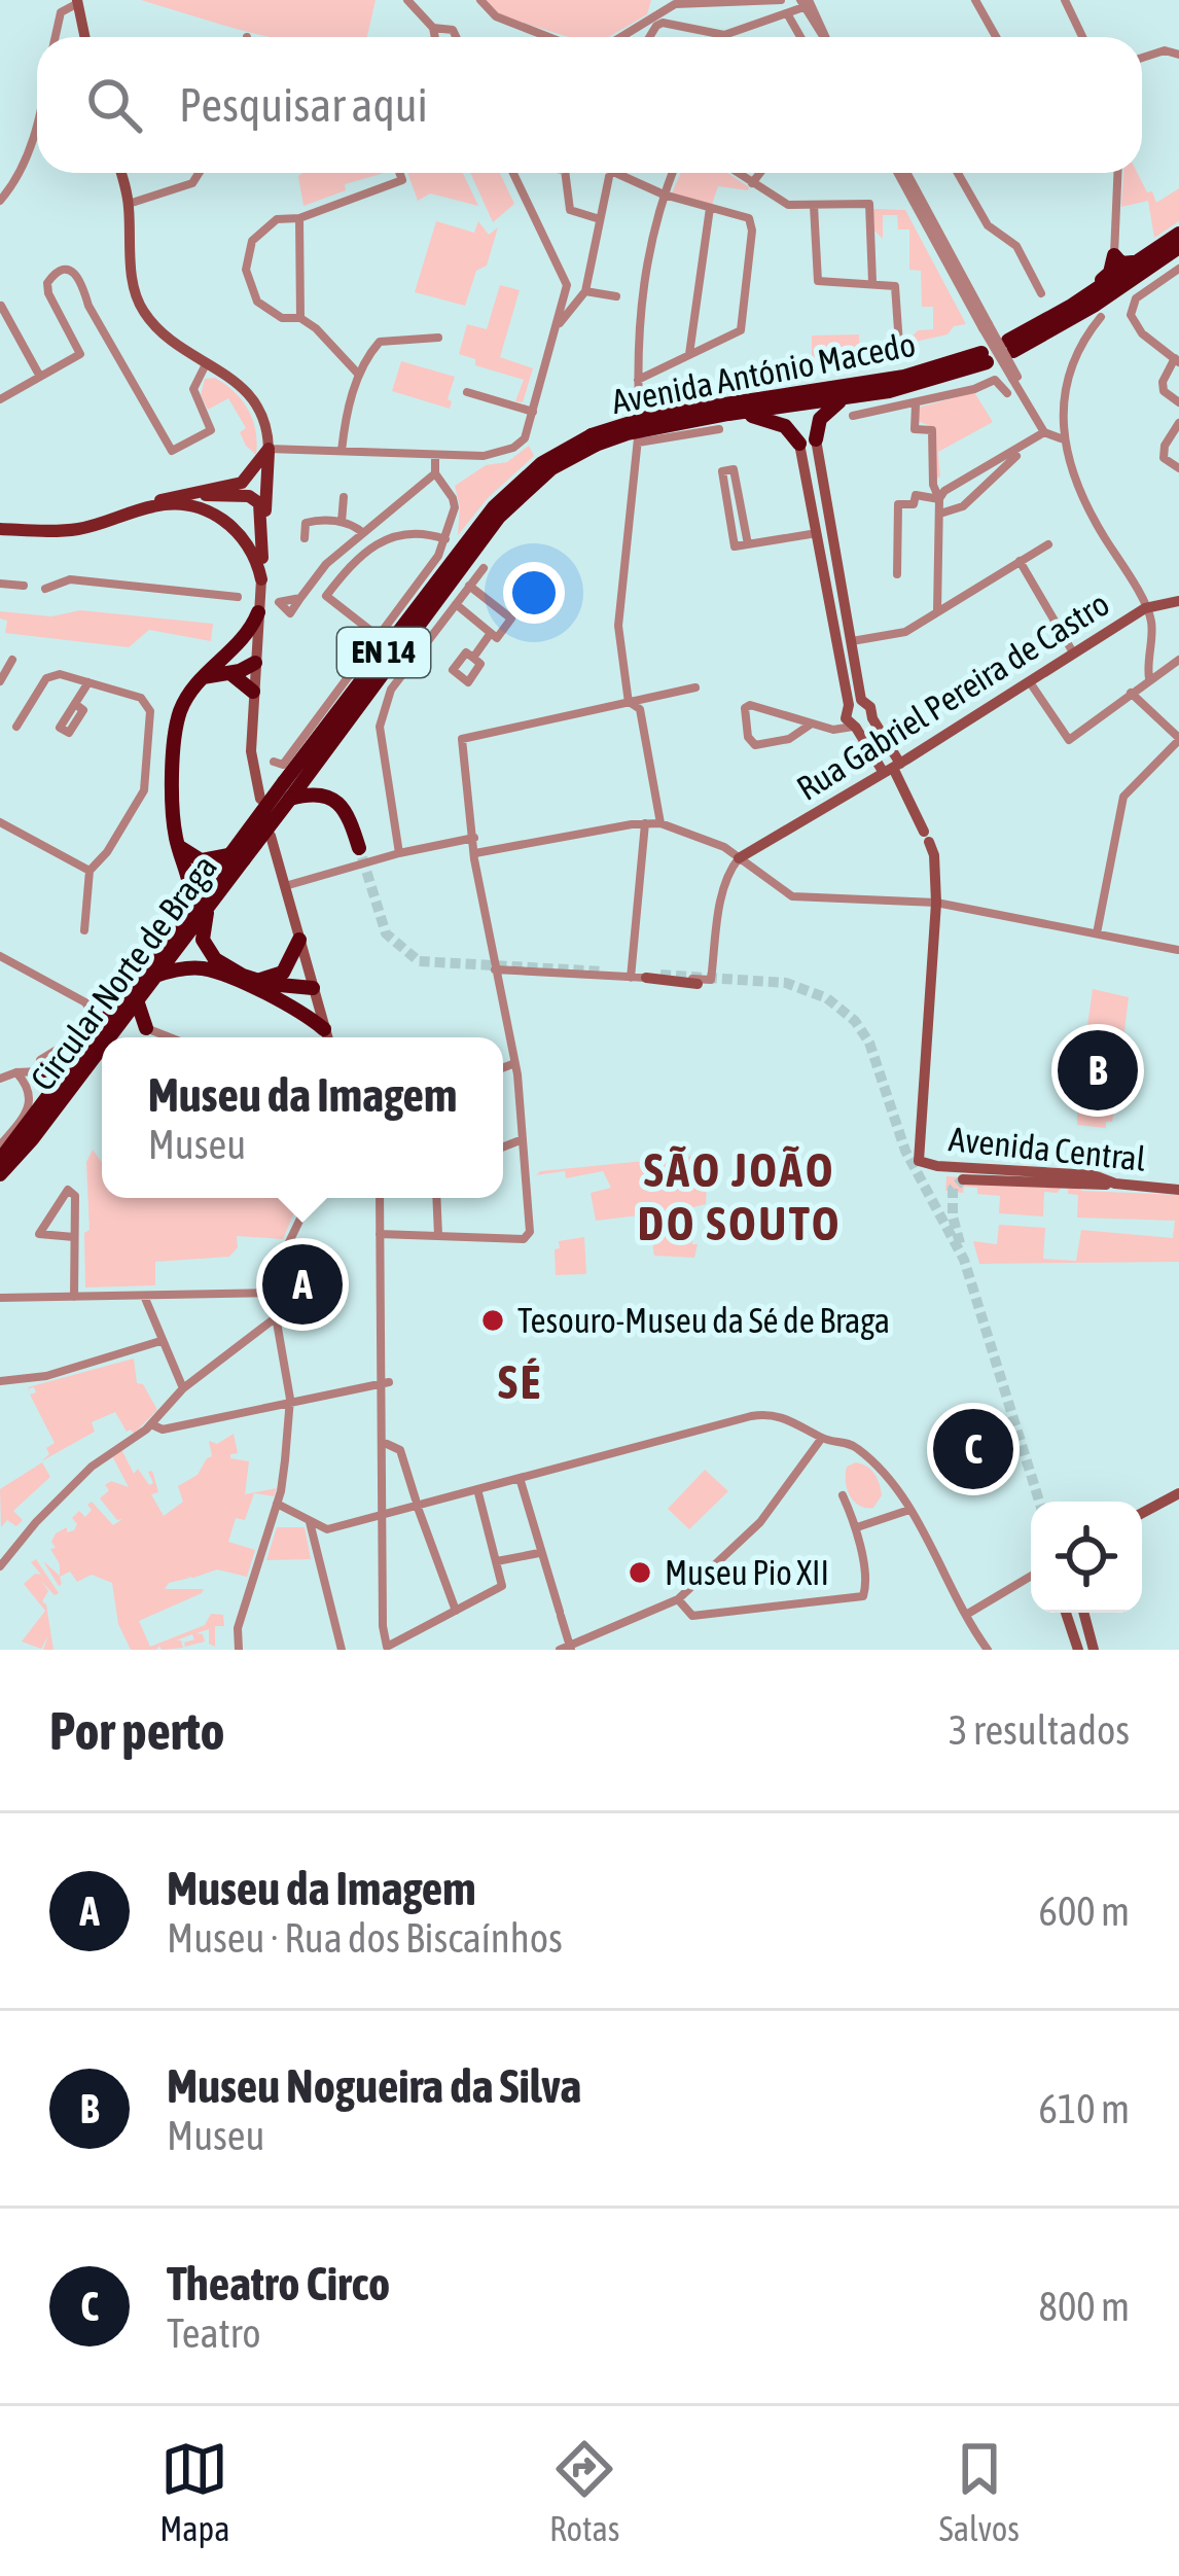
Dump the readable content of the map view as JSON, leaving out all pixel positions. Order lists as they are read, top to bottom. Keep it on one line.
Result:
{"streets":{"highway":["Avenida António Macedo","EN 14","Circular Norte de Braga"],"street":["Rua Gabriel Pereira de Castro","Avenida Central"]},"crossings":[["Avenida António Macedo","Circular Norte de Braga"]],"districts":["SÃO JOÃO DO SOUTO","SÉ"],"places":["Tesouro-Museu da Sé de Braga","Museu Pio XII"],"page":{"search":"Pesquisar aqui","pins":["B","A","C"],"popup":["Museu da Imagem","Museu"],"heading":["Por perto","3 resultados"],"list":[{"mark":"A","name":"Museu da Imagem","note":"Museu · Rua dos Biscaínhos","value":"600 m"},{"mark":"B","name":"Museu Nogueira da Silva","note":"Museu","value":"610 m"},{"mark":"C","name":"Theatro Circo","note":"Teatro","value":"800 m"}],"nav":["Mapa","Rotas","Salvos"]}}
